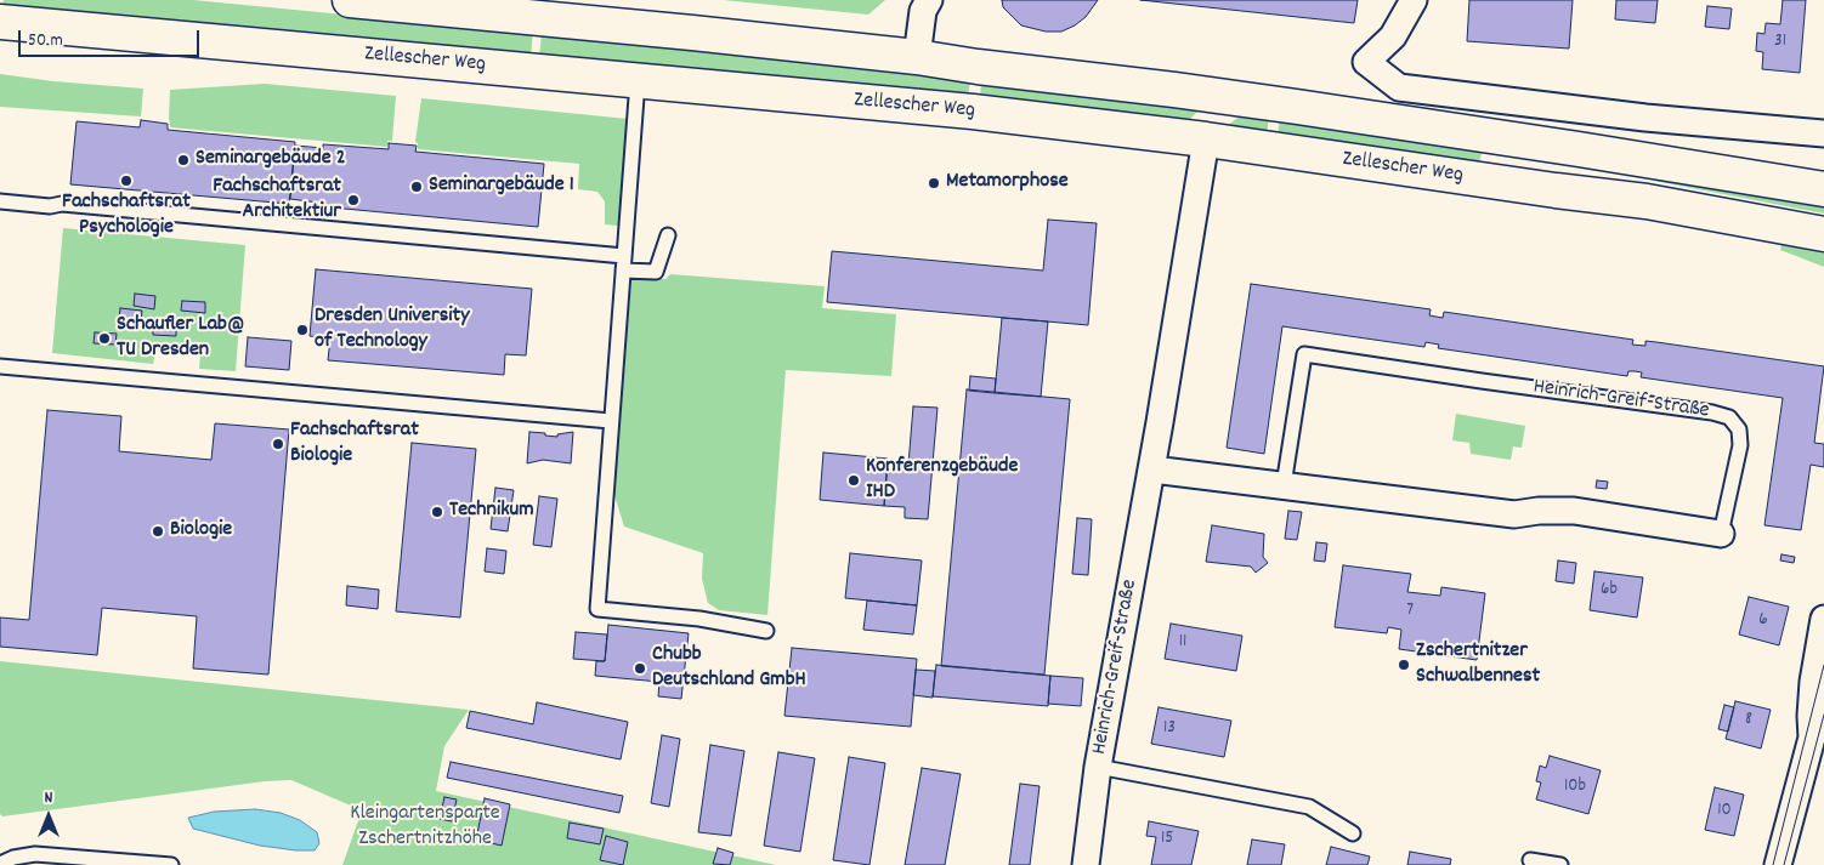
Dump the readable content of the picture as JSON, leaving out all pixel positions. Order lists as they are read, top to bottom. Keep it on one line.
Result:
{"streets":{"main road":["Zellescher Weg"],"street":["Heinrich-Greif-Straße"]},"crossings":[["Zellescher Weg","Heinrich-Greif-Straße"]],"parks":["Kleingartensparte Zschertnitzhöhe"],"places":["Seminargebäude 2","Fachschaftsrat Psychologie","Metamorphose","Seminargebäude 1","Fachschaftsrat Architektiur","Dresden University of Technology","Schaufler Lab@ TU Dresden","Fachschaftsrat Biologie","Konferenzgebäude IHD","Technikum","Biologie","Zschertnitzer Schwalbennest","Chubb Deutschland GmbH"],"house_numbers":["31","6b","7","6","11","8","13","10b","10","15"],"scale_bar":"50 m","north":"top"}
